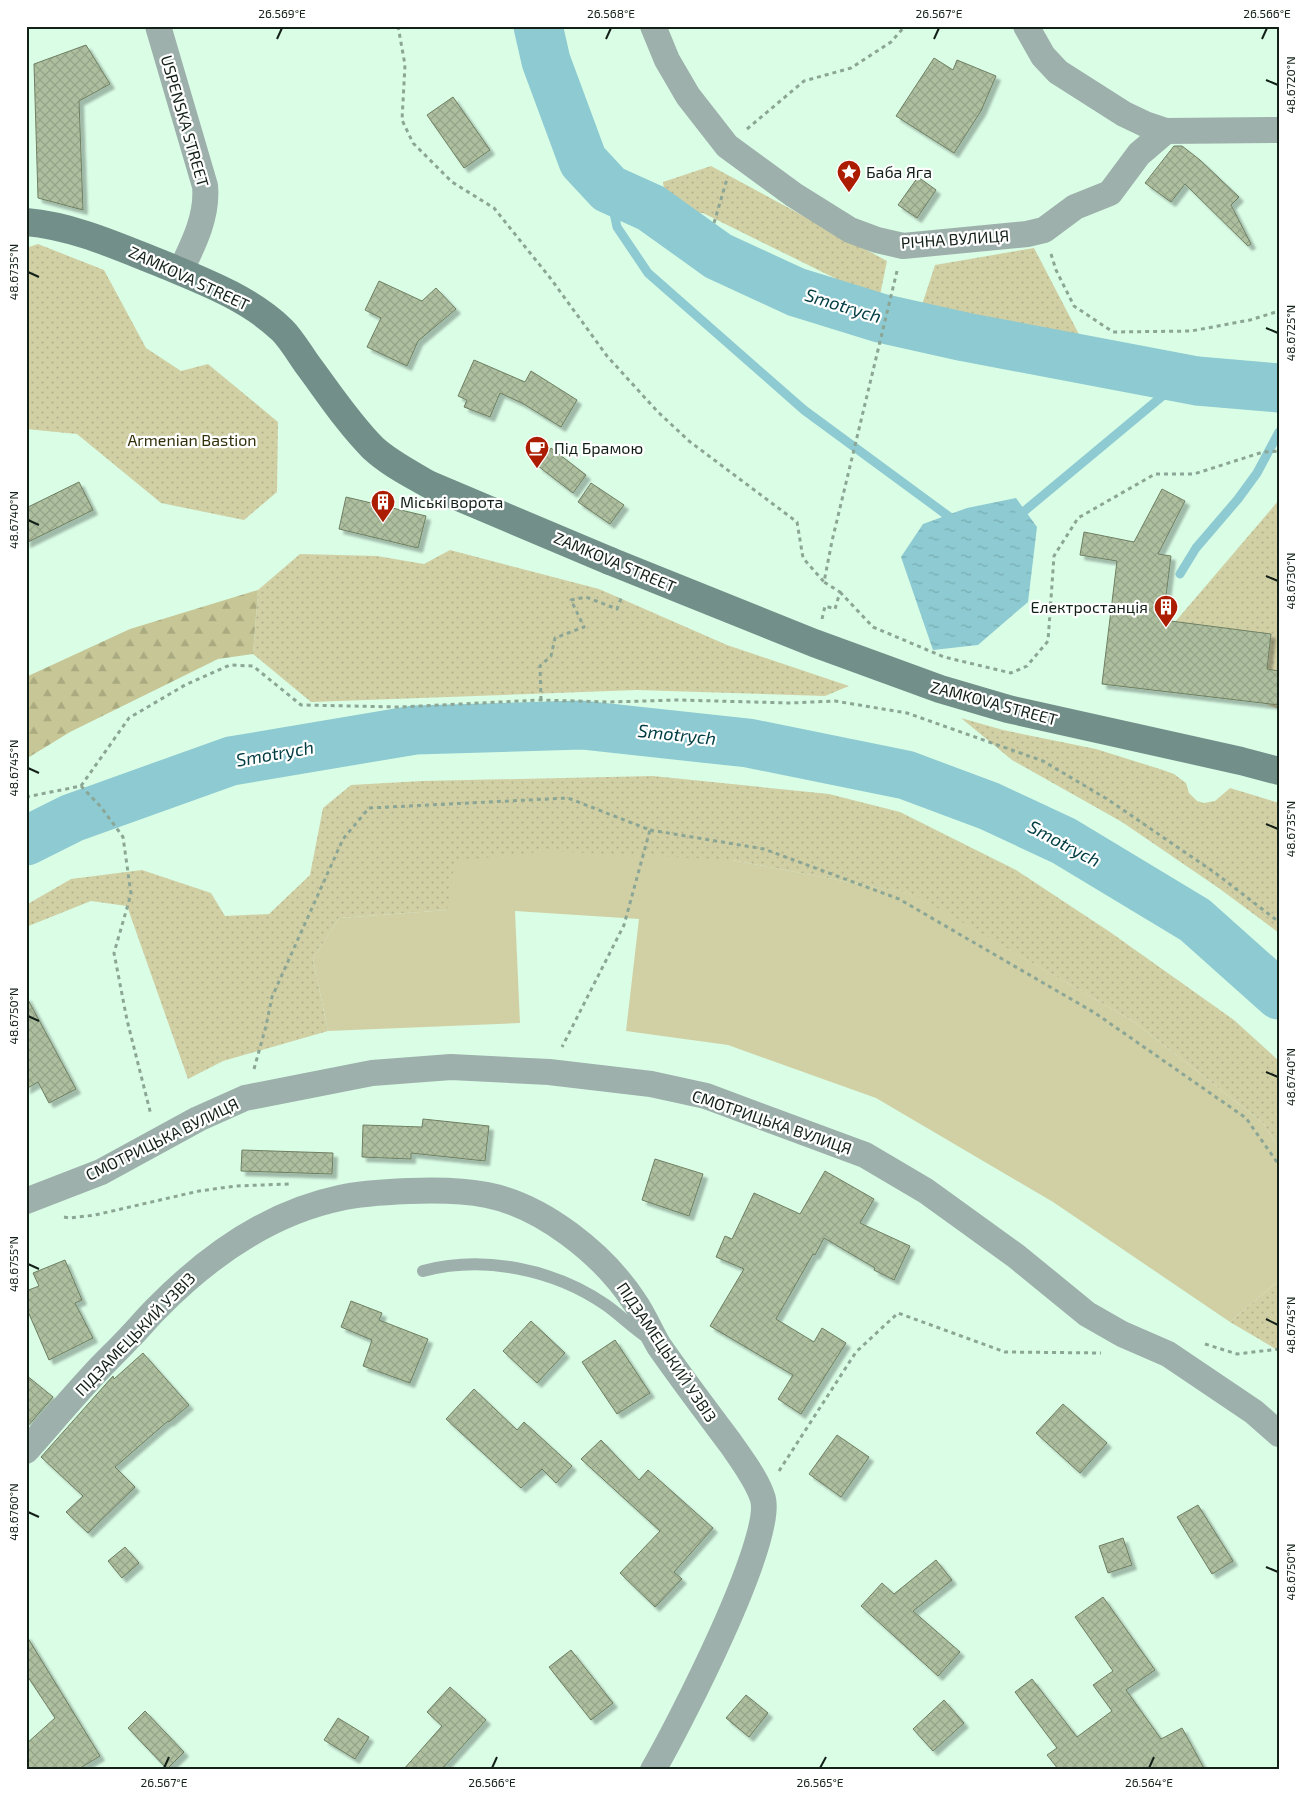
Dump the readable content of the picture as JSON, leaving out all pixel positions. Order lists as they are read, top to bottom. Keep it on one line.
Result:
{"streets":{"main road":["ZAMKOVA STREET"],"street":["USPENSKA STREET","РІЧНА ВУЛИЦЯ","СМОТРИЦЬКА ВУЛИЦЯ","ПІДЗАМЕЦЬКИЙ УЗВІЗ"]},"crossings":[["USPENSKA STREET","ZAMKOVA STREET"]],"water":["Smotrych"],"parks":["Armenian Bastion"],"places":{"place":["Баба Яга"],"cafe":["Під Брамою"],"building":["Міські ворота","Електростанція"]},"coordinates":["26.569°E","26.568°E","26.567°E","26.566°E","48.6720°N","48.6735°N","48.6725°N","48.6740°N","48.6730°N","48.6745°N","48.6750°N","48.6755°N","48.6760°N","26.565°E","26.564°E"]}
